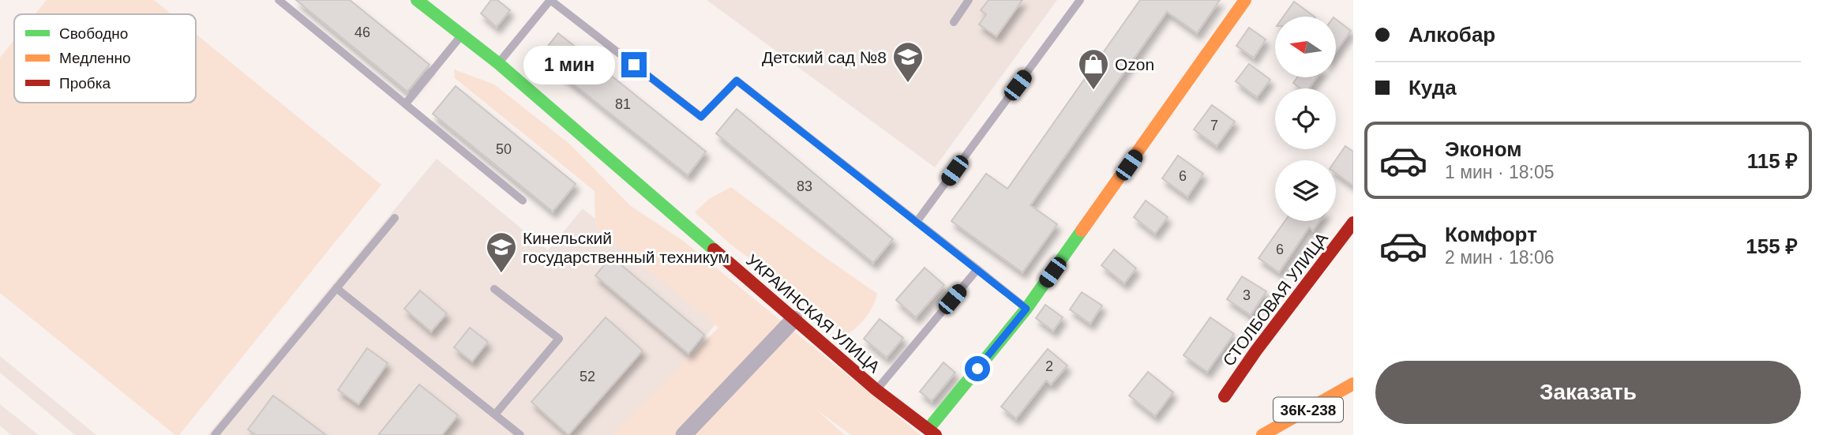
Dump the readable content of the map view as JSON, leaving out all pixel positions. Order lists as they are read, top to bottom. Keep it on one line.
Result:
{"streets":{"main road":["СТОЛБОВАЯ УЛИЦА","УКРАИНСКАЯ УЛИЦА","36К-238"]},"places":{"school or university":["Детский сад №8","Кинельский государственный техникум"],"shop":["Ozon"]},"house_numbers":["46","81","7","50","6","83","6","3","2","52"],"legend":["Свободно","Медленно","Пробка"],"north":"left","page":{"banner":["Алкобар","Куда"],"bubble":"1 мин","list":[{"name":"Эконом","note":"1 мин · 18:05","value":"115 ₽"},{"name":"Комфорт","note":"2 мин · 18:06","value":"155 ₽"}],"buttons":"Заказать"}}
